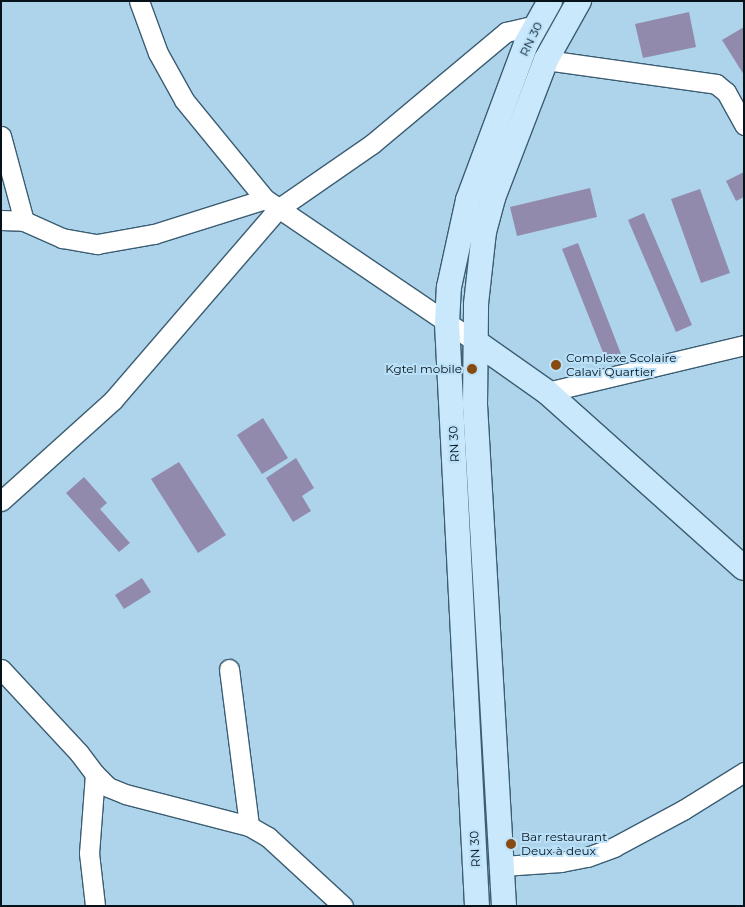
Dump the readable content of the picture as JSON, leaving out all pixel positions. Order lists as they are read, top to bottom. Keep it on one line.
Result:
{"streets":{"main road":["RN 30"]},"places":["Complexe Scolaire Calavi Quartier","Kgtel mobile","Bar restaurant Deux à deux"]}
